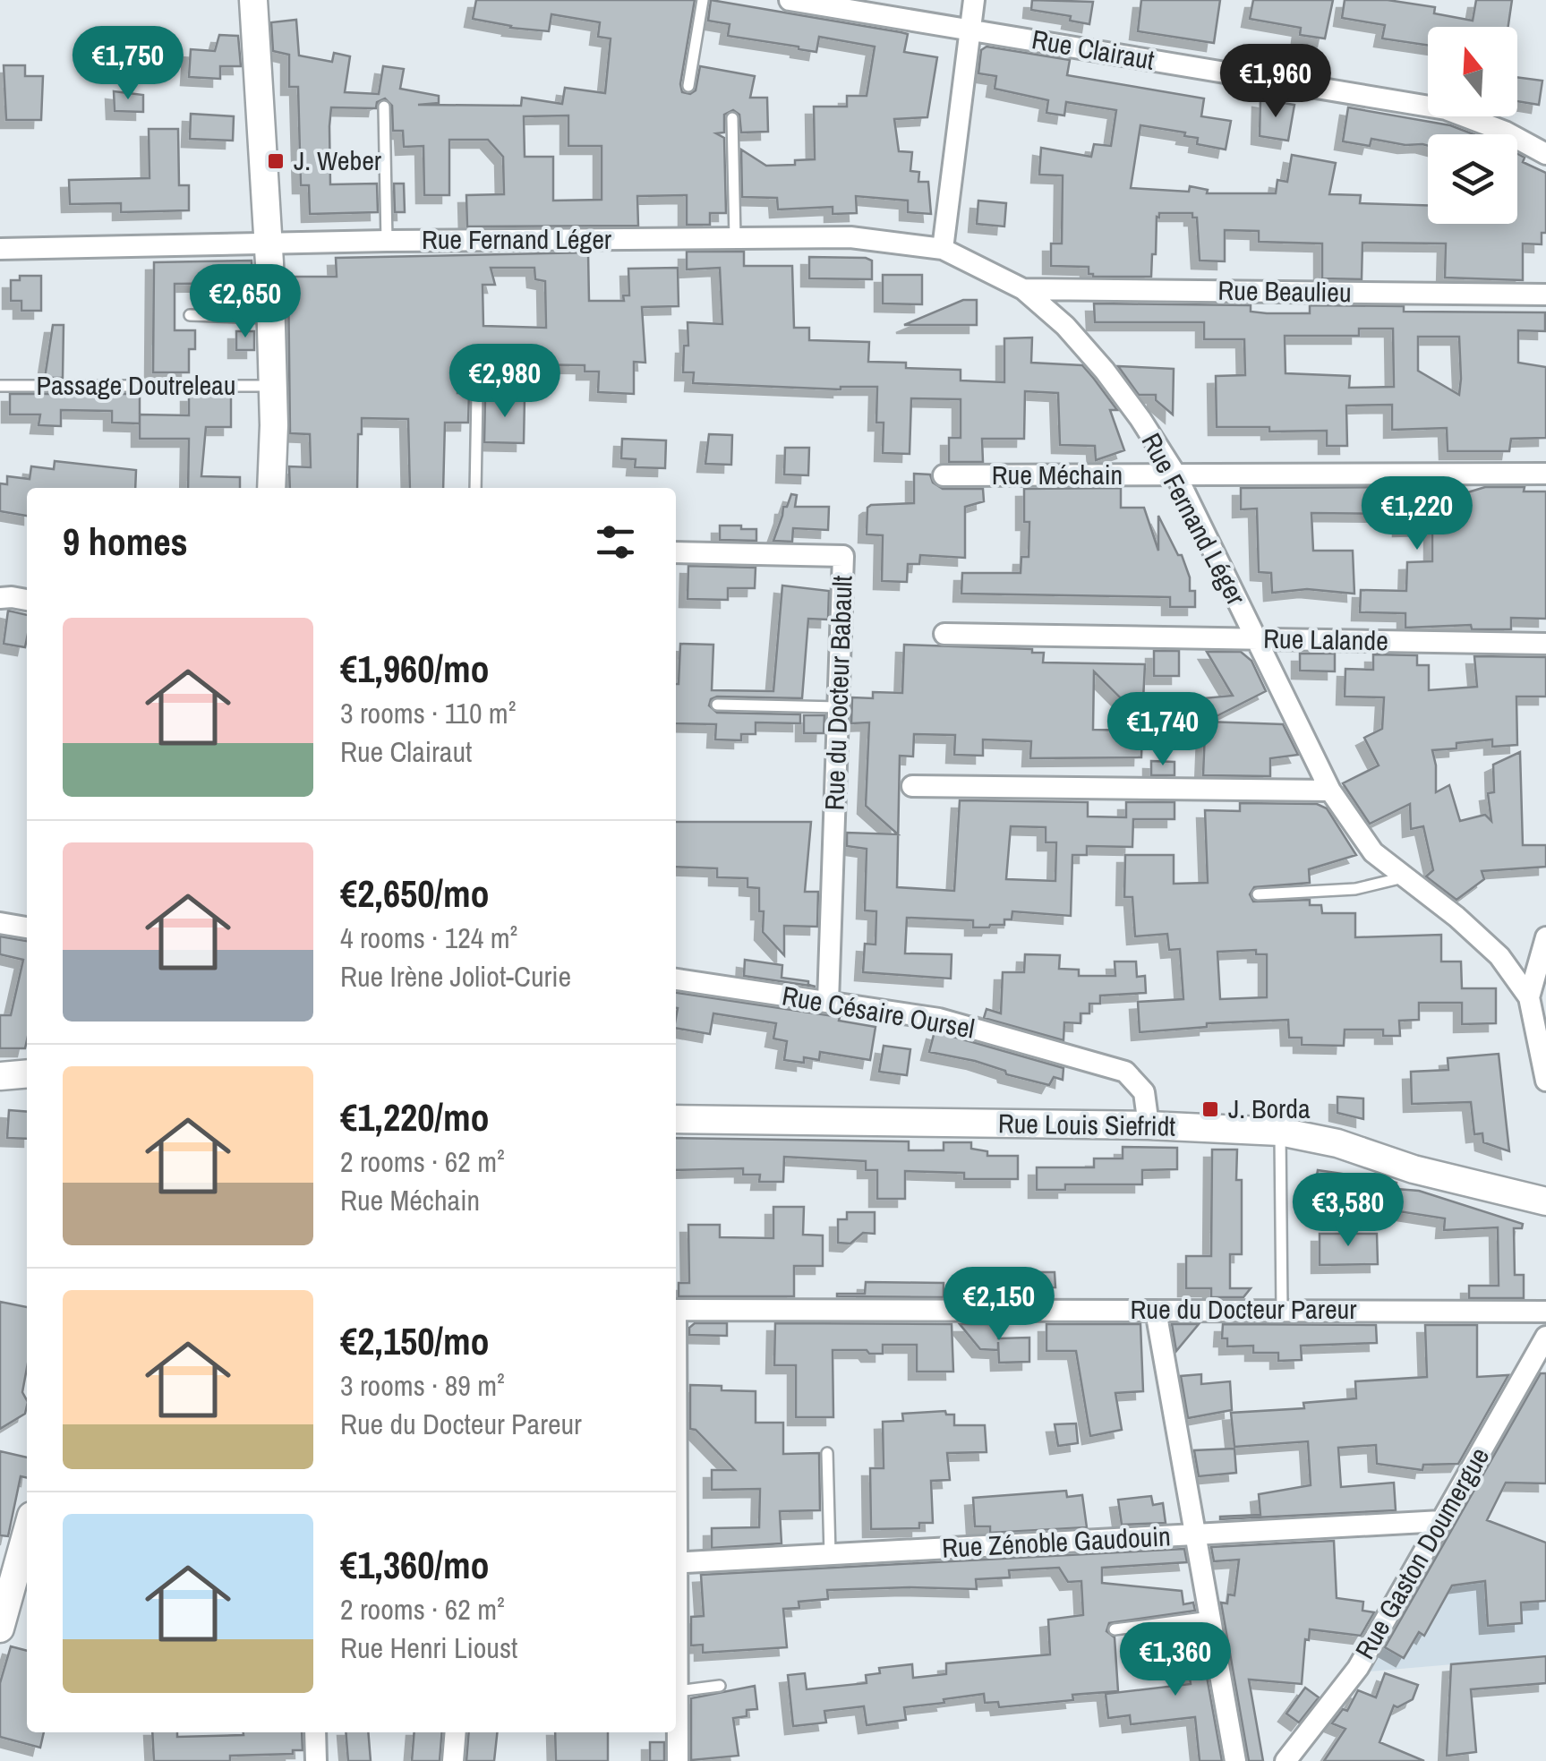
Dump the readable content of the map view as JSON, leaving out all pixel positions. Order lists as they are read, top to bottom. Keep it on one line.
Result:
{"streets":{"street":["Rue Clairaut","Rue Fernand Léger","Rue Beaulieu","Rue Méchain","Rue Lalande","Rue du Docteur Babault","Rue Césaire Oursel","Rue Louis Siefridt","Rue du Docteur Pareur","Rue Zénoble Gaudouin","Rue Gaston Doumergue"],"lane":["Passage Doutreleau"]},"crossings":[["Rue Fernand Léger","Rue Beaulieu"],["Rue Fernand Léger","Rue Méchain"],["Rue Fernand Léger","Rue Lalande"],["Rue du Docteur Babault","Rue Césaire Oursel"],["Rue Césaire Oursel","Rue Louis Siefridt"],["Rue Zénoble Gaudouin","Rue Gaston Doumergue"]],"places":{"transit":["J. Weber","J. Borda"]},"north":"top","page":{"price":["€1,750","€1,960","€2,650","€2,980","€1,220","€1,740","€3,580","€2,150","€1,360"],"heading":"9 homes","list":[{"name":"€1,960/mo","note":"3 rooms · 110 m² · Rue Clairaut"},{"name":"€2,650/mo","note":"4 rooms · 124 m² · Rue Irène Joliot-Curie"},{"name":"€1,220/mo","note":"2 rooms · 62 m² · Rue Méchain"},{"name":"€2,150/mo","note":"3 rooms · 89 m² · Rue du Docteur Pareur"},{"name":"€1,360/mo","note":"2 rooms · 62 m² · Rue Henri Lioust"}]}}
